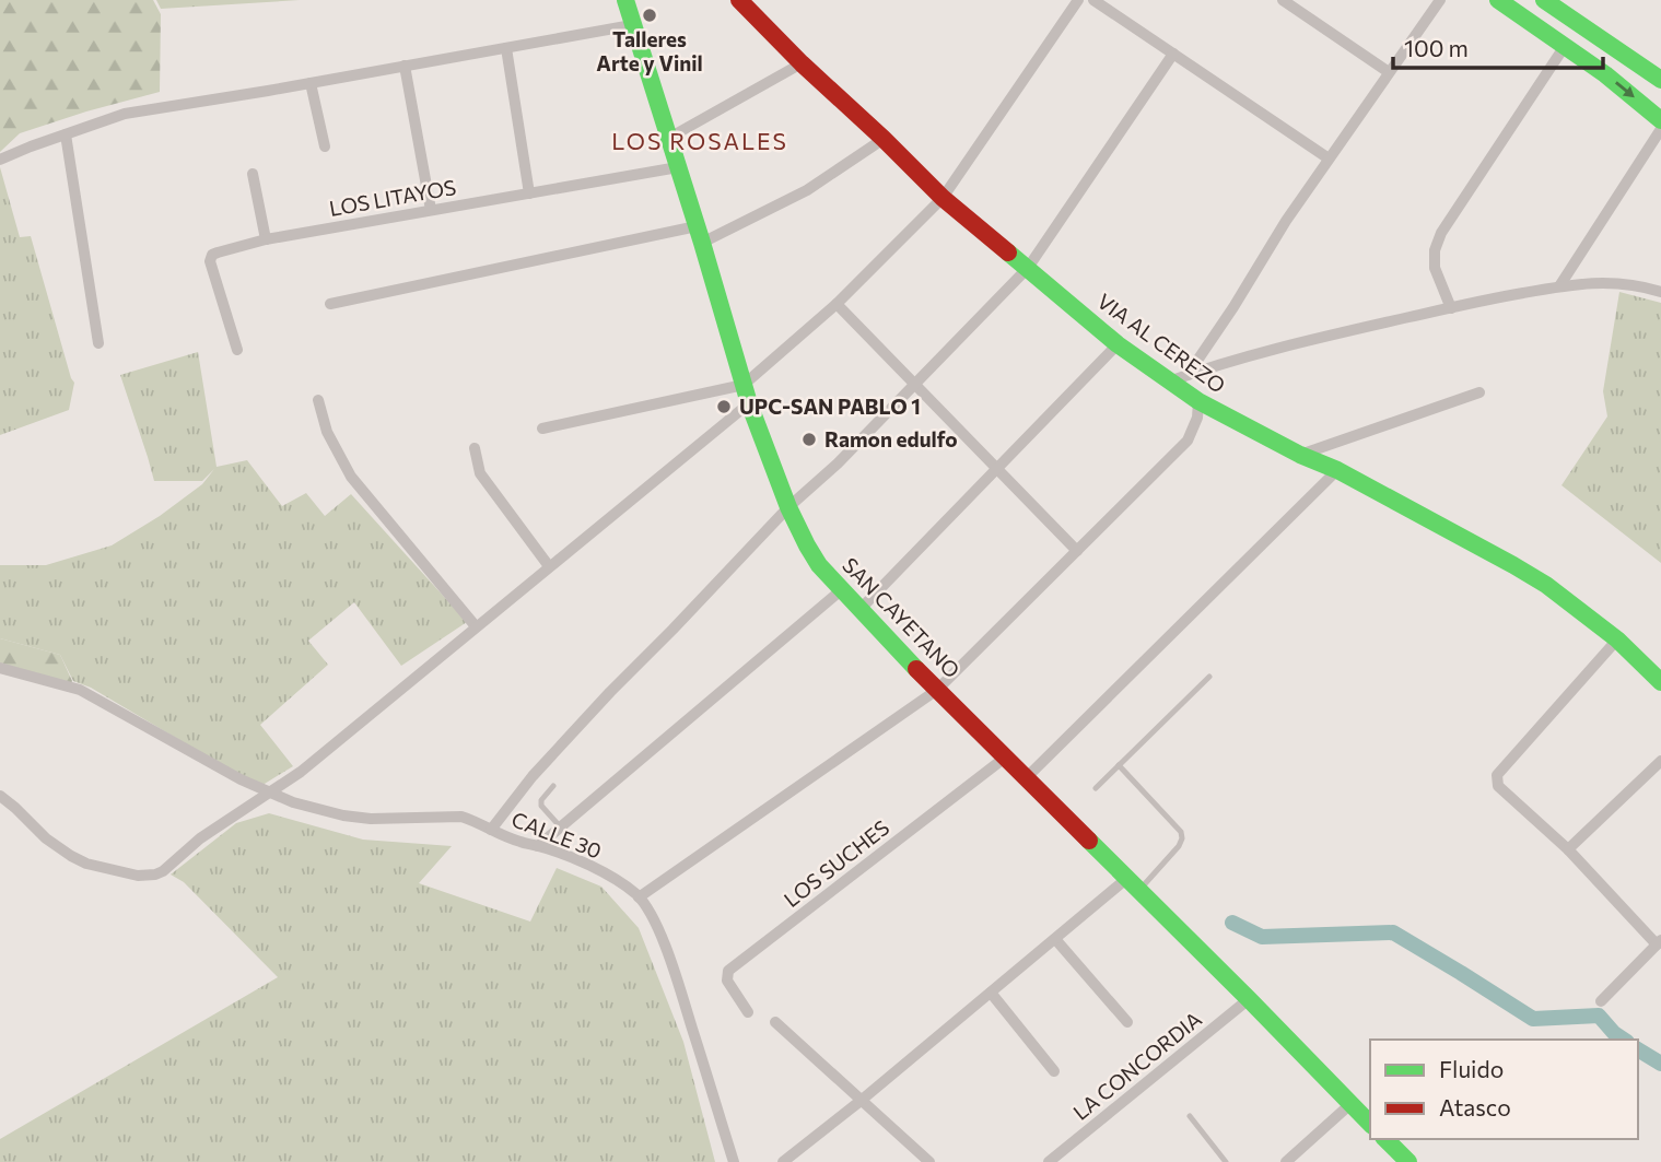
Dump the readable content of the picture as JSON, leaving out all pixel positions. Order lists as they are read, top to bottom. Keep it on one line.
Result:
{"streets":{"main road":["VIA AL CEREZO","SAN CAYETANO"],"street":["LOS LITAYOS","CALLE 30","LOS SUCHES","LA CONCORDIA"]},"crossings":[["LOS LITAYOS","SAN CAYETANO"],["SAN CAYETANO","LOS SUCHES"],["SAN CAYETANO","LA CONCORDIA"]],"districts":["LOS ROSALES"],"places":["Talleres Arte y Vinil","UPC-SAN PABLO 1","Ramon edulfo"],"legend":["Fluido","Atasco"],"scale_bar":"100 m"}
